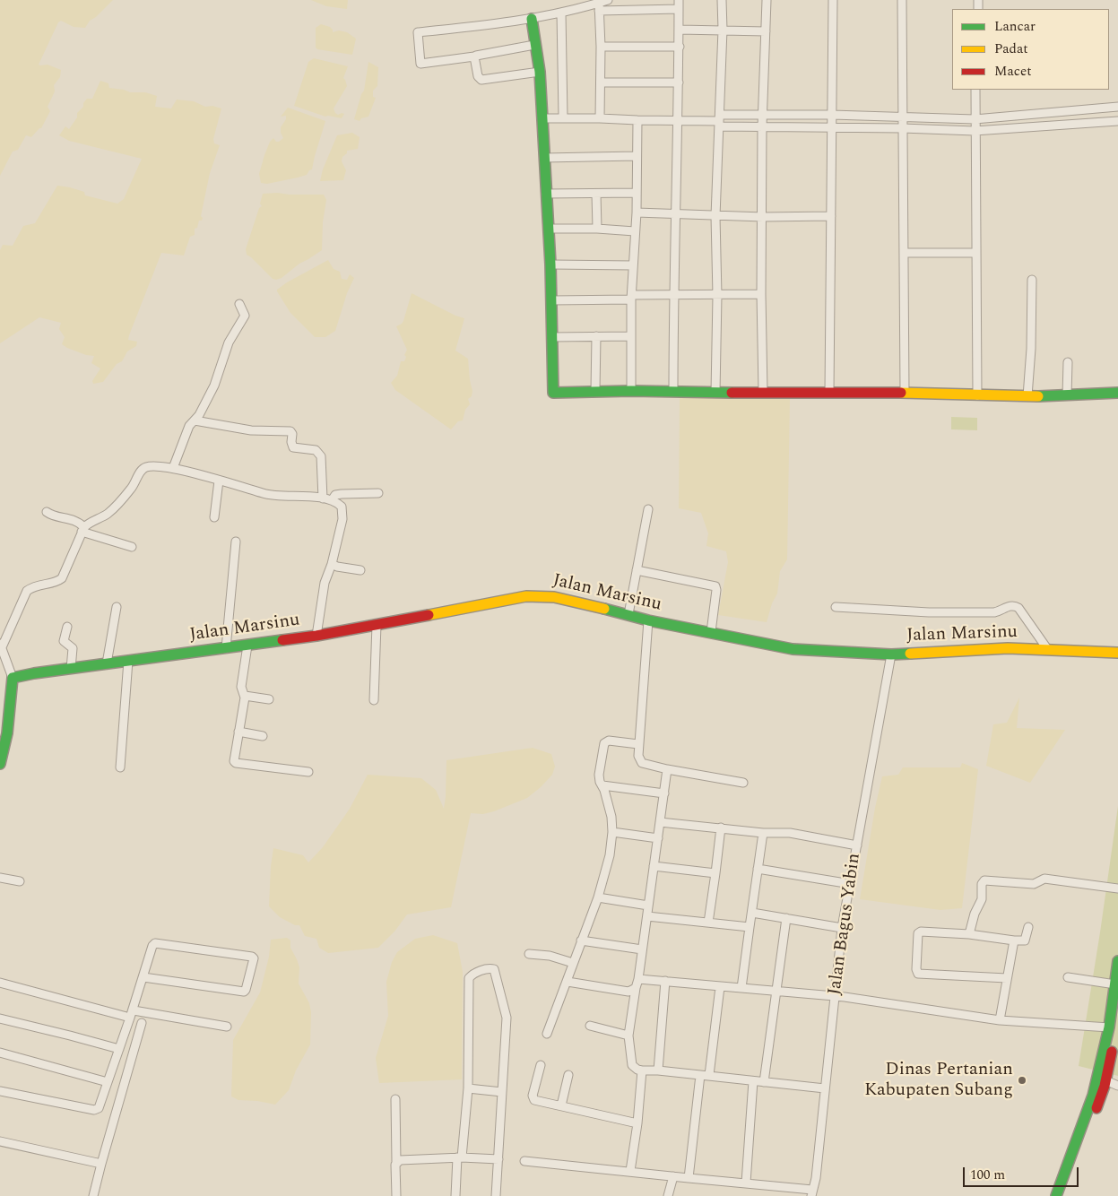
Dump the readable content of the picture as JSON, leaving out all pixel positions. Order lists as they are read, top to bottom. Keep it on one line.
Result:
{"streets":{"street":["Jalan Marsinu","Jalan Bagus Yabin"]},"crossings":[["Jalan Marsinu","Jalan Bagus Yabin"]],"places":["Dinas Pertanian Kabupaten Subang"],"legend":["Lancar","Padat","Macet"],"scale_bar":"100 m"}
